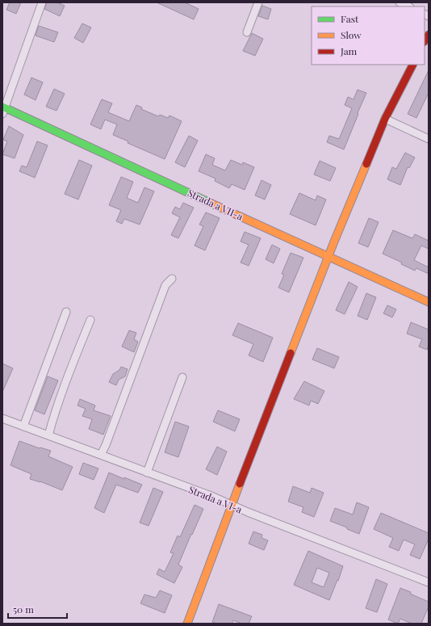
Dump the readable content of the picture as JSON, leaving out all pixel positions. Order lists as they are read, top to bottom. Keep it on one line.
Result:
{"streets":{"street":["Strada a VII-a","Strada a VI-a"]},"legend":["Fast","Slow","Jam"],"scale_bar":"50 m"}
